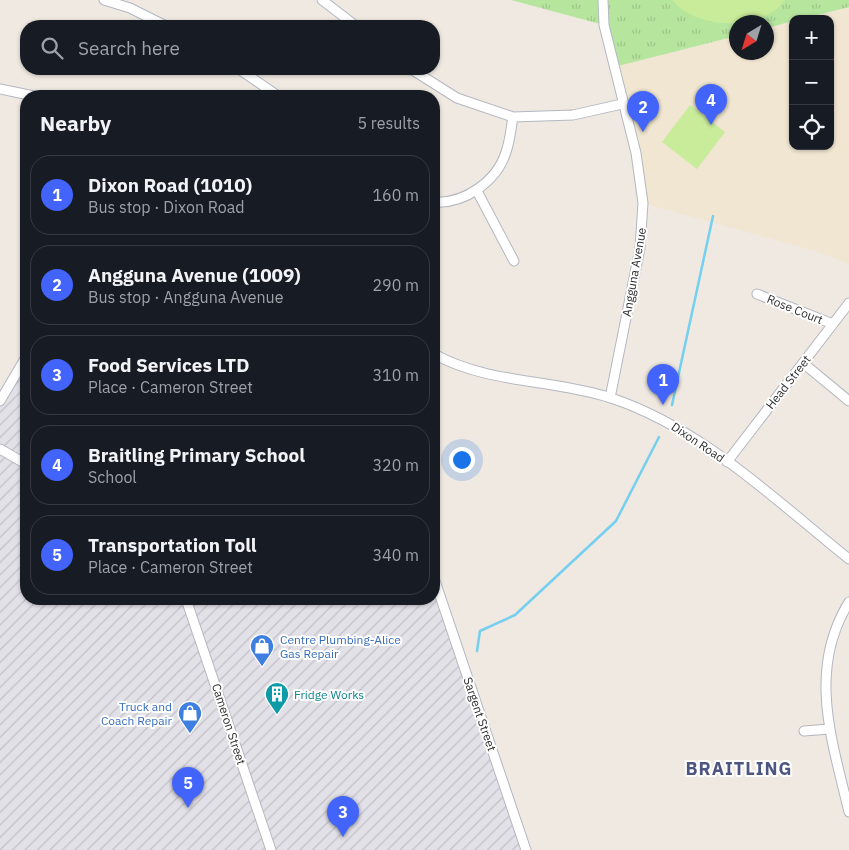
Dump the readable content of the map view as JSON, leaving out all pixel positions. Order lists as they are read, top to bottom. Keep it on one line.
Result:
{"streets":{"street":["Angguna Avenue","Rose Court","Head Street","Dixon Road","Sargent Street","Cameron Street"]},"crossings":[["Angguna Avenue","Dixon Road"],["Rose Court","Head Street"],["Head Street","Dixon Road"]],"districts":["BRAITLING"],"places":{"shop":["Centre Plumbing-Alice Gas Repair","Truck and Coach Repair"],"building":["Fridge Works"]},"north":"bottom left","page":{"map_buttons":["+","−"],"search":"Search here","pins":["4","2","1","5","3"],"heading":["Nearby","5 results"],"list":[{"mark":"1","name":"Dixon Road (1010)","note":"Bus stop · Dixon Road","value":"160 m"},{"mark":"2","name":"Angguna Avenue (1009)","note":"Bus stop · Angguna Avenue","value":"290 m"},{"mark":"3","name":"Food Services LTD","note":"Place · Cameron Street","value":"310 m"},{"mark":"4","name":"Braitling Primary School","note":"School","value":"320 m"},{"mark":"5","name":"Transportation Toll","note":"Place · Cameron Street","value":"340 m"}]}}
